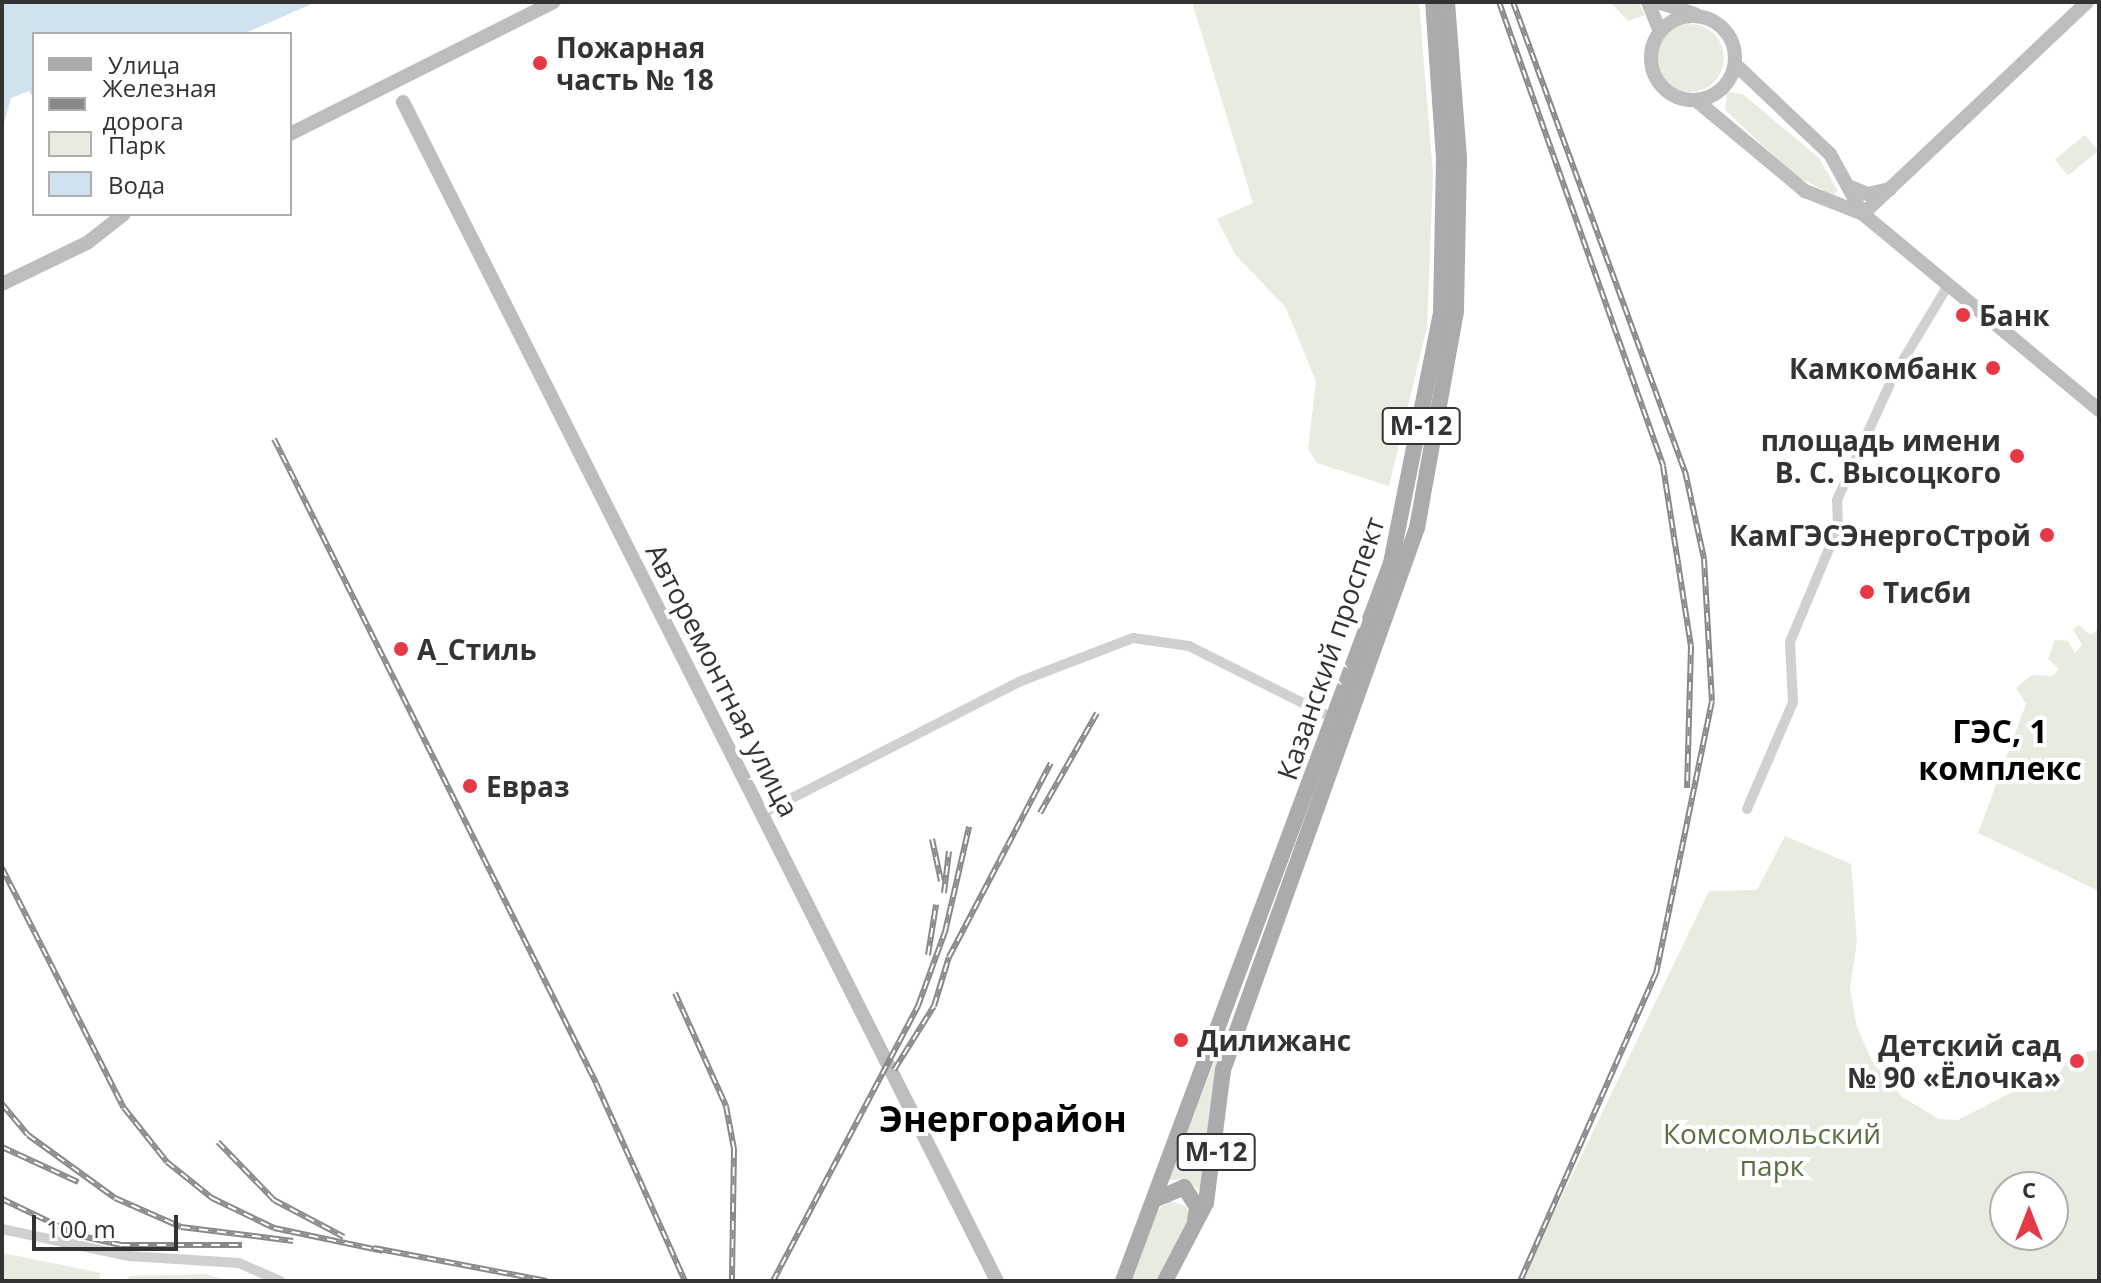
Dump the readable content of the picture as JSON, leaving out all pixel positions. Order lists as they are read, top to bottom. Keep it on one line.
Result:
{"streets":{"main road":["М-12","Казанский проспект"],"street":["Авторемонтная улица"]},"districts":["ГЭС, 1 комплекс","Энергорайон"],"parks":["Комсомольский парк"],"places":["Пожарная часть № 18","Банк","Камкомбанк","площадь имени В. С. Высоцкого","КамГЭСЭнергоСтрой","Тисби","А_Стиль","Евраз","Дилижанс","Детский сад № 90 «Ёлочка»"],"legend":["Улица","Железная дорога","Парк","Вода"],"scale_bar":"100 m","north":"top"}
